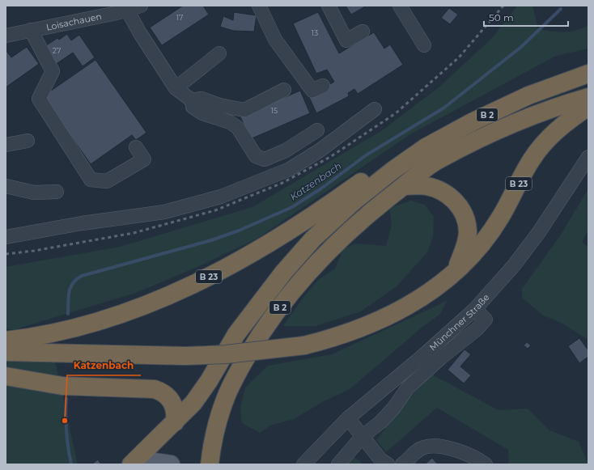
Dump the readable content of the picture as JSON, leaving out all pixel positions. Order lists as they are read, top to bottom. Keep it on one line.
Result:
{"streets":{"highway":["B 2","B 23"],"street":["Loisachauen","Münchner Straße"]},"crossings":[["B 2","B 23"]],"water":["Katzenbach"],"places":["Katzenbach"],"house_numbers":["17","13","27","15"],"scale_bar":"50 m"}
